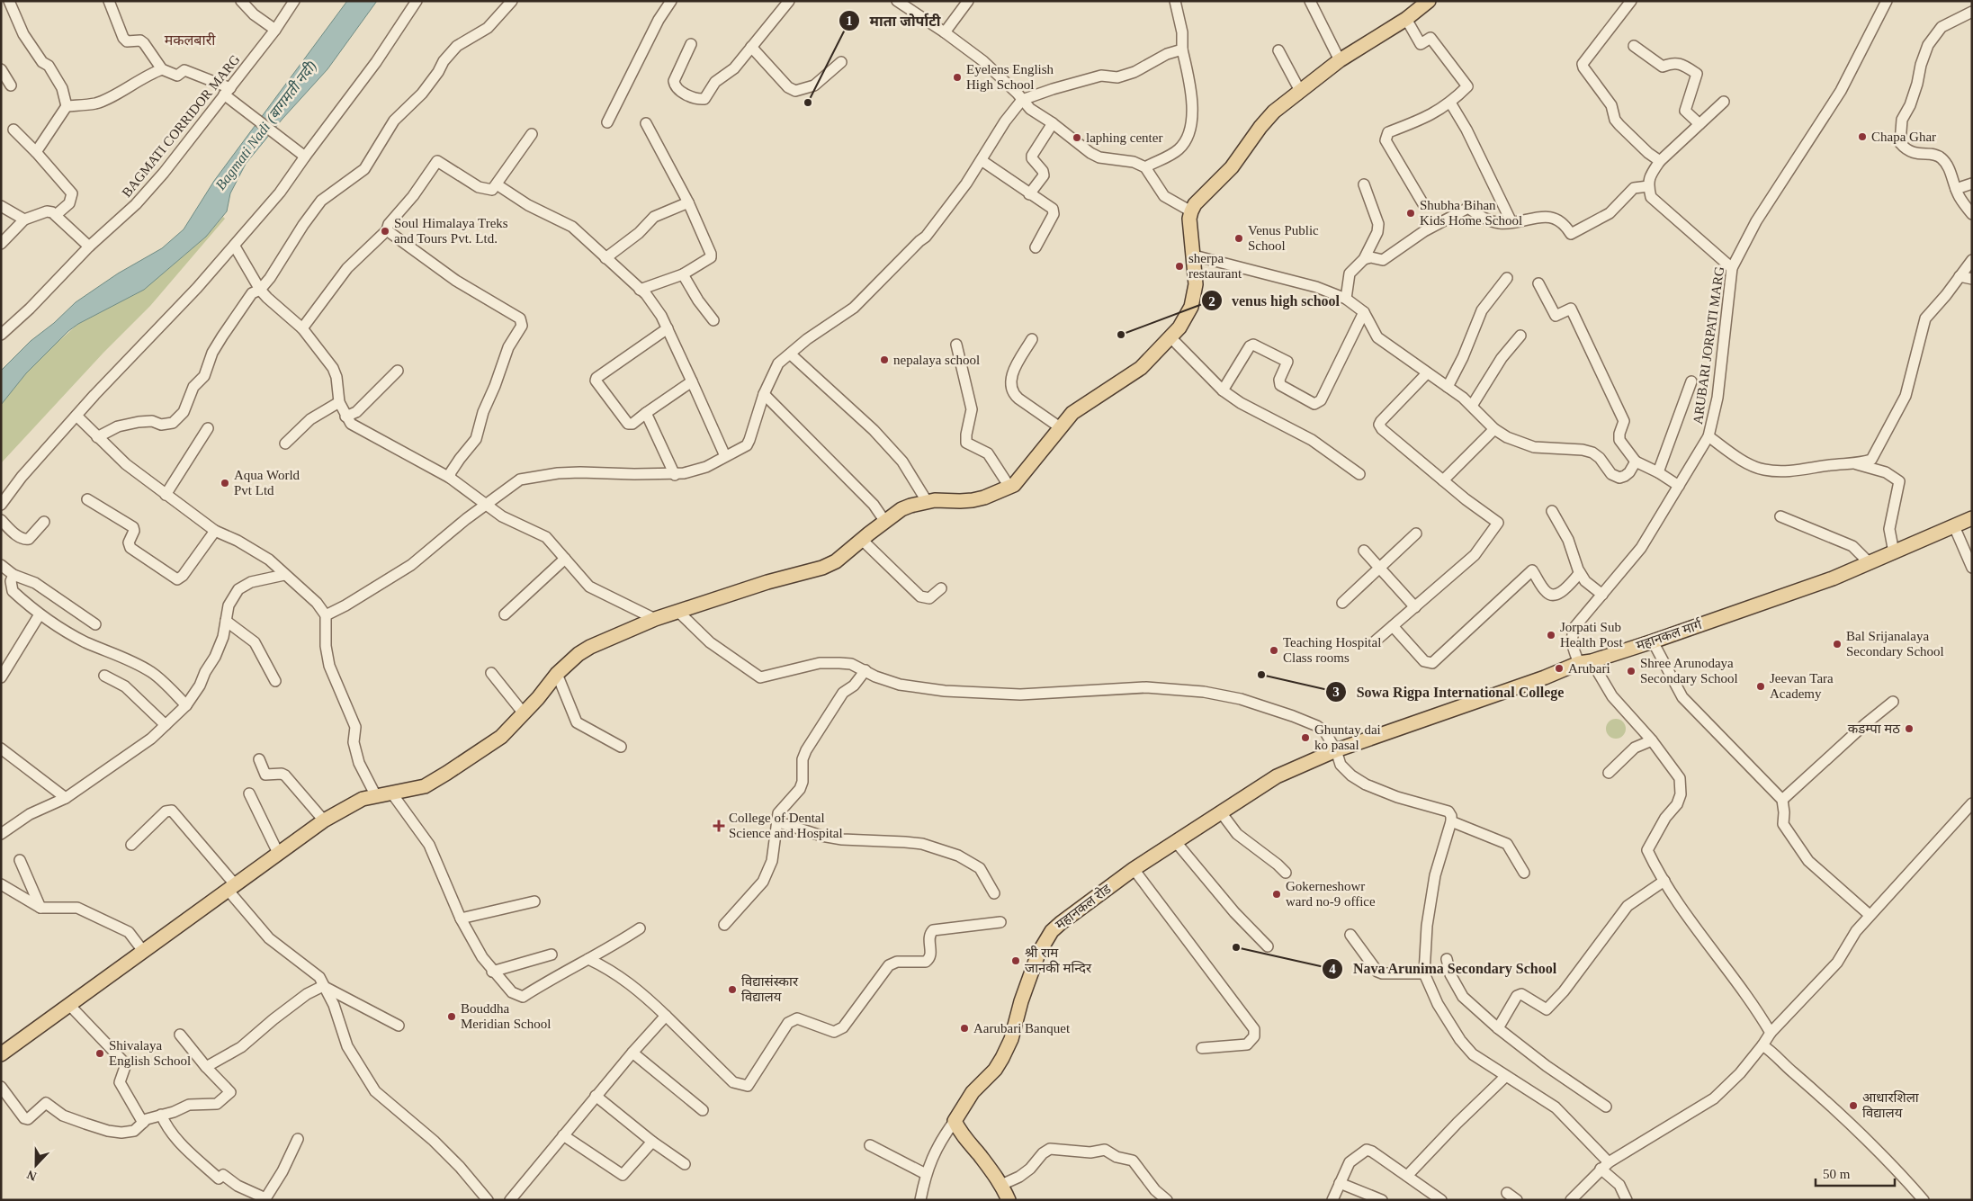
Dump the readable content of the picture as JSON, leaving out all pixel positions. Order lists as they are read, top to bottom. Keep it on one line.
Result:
{"streets":{"main road":["महानकल मार्ग","महानकल रोड"],"street":["BAGMATI CORRIDOR MARG","ARUBARI JORPATI MARG"]},"crossings":[["ARUBARI JORPATI MARG","महानकल मार्ग"],["महानकल मार्ग","महानकल रोड"]],"districts":["मकलबारी"],"water":["Bagmati Nadi (बागमती नदी)"],"places":{"other":["Eyelens English High School","माता जोर्पाटी","Chapa Ghar","laphing center","Shubha Bihan Kids Home School","Soul Himalaya Treks and Tours Pvt. Ltd.","Venus Public School","sherpa restaurant","venus high school","nepalaya school","Aqua World Pvt Ltd","Jorpati Sub Health Post","Bal Srijanalaya Secondary School","Teaching Hospital Class rooms","Arubari","Shree Arunodaya Secondary School","Sowa Rigpa International College","Jeevan Tara Academy","कडम्पा मठ","Ghuntay dai ko pasal","Gokerneshowr ward no-9 office","Nava Arunima Secondary School","श्री राम जानकी मन्दिर","विद्यासंस्कार विद्यालय","Bouddha Meridian School","Aarubari Banquet","Shivalaya English School","आधारशिला विद्यालय"],"health":["College of Dental Science and Hospital"]},"scale_bar":"50 m","north":"bottom"}
